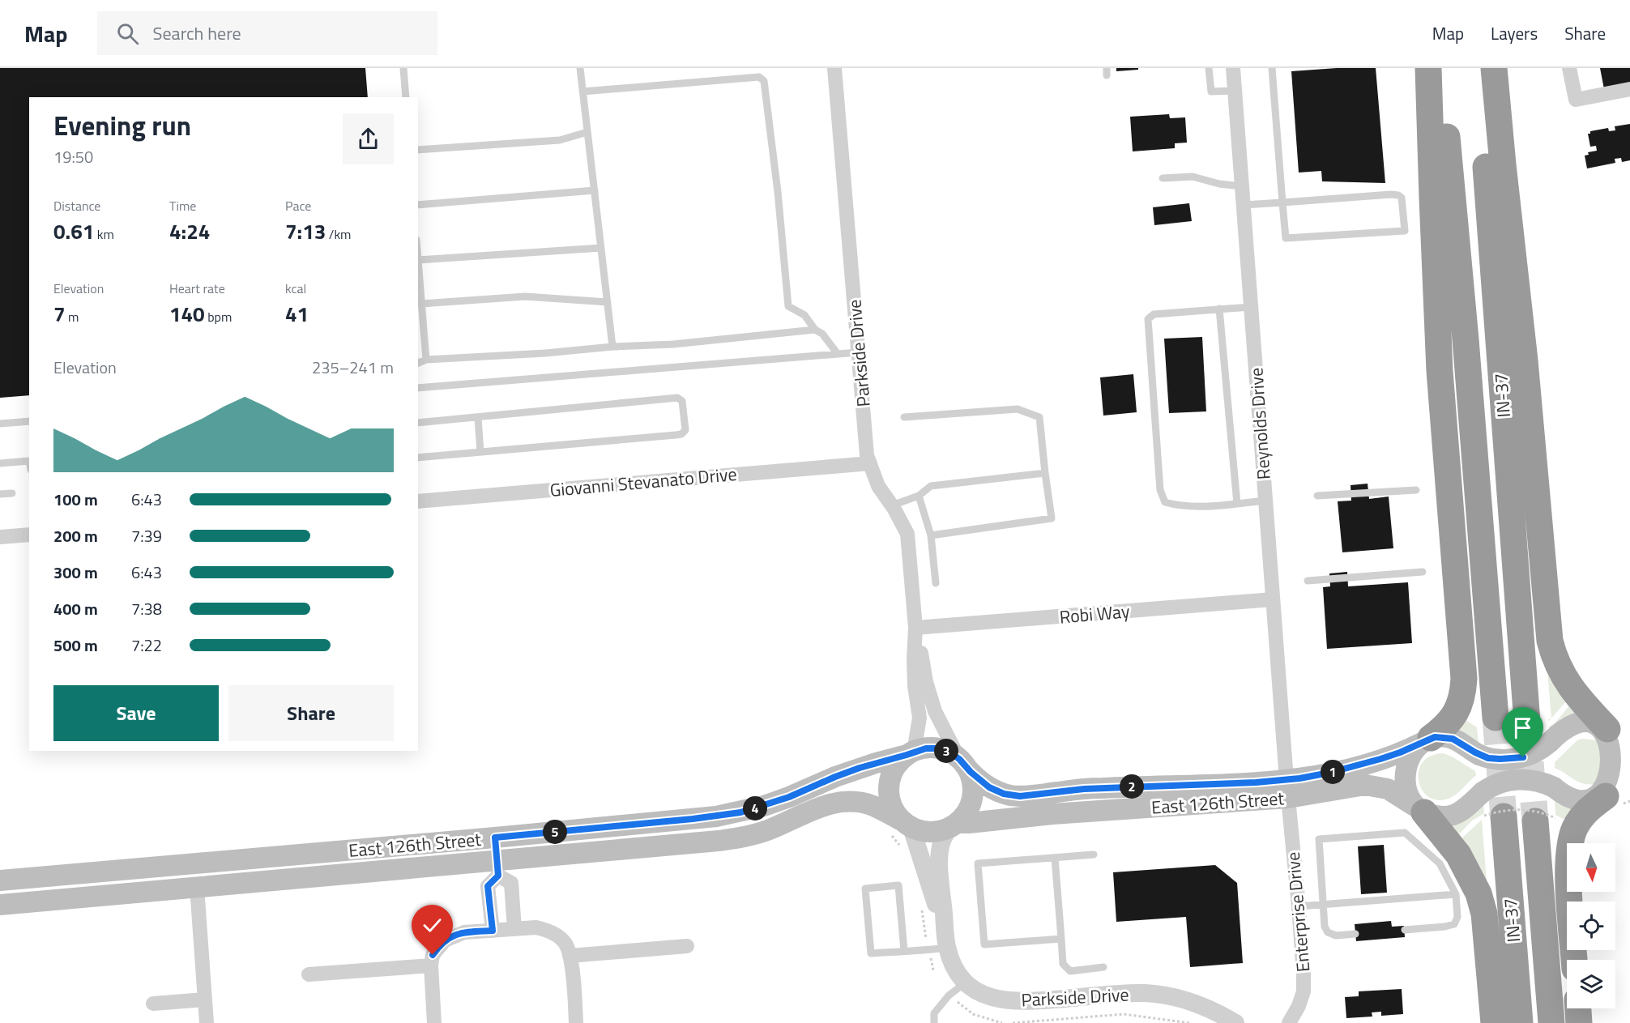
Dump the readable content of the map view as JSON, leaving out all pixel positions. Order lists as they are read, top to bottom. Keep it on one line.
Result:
{"streets":{"highway":["IN-37"],"main road":["East 126th Street"],"street":["Parkside Drive","Reynolds Drive","Giovanni Stevanato Drive","Robi Way","Enterprise Drive"]},"crossings":[["Parkside Drive","Giovanni Stevanato Drive"],["Parkside Drive","Robi Way"],["Parkside Drive","East 126th Street"],["Reynolds Drive","Robi Way"],["Reynolds Drive","East 126th Street"],["Reynolds Drive","Enterprise Drive"],["East 126th Street","Enterprise Drive"]],"north":"bottom","page":{"header":"Map","search":"Search here","nav":["Map","Layers","Share"],"heading":["Evening run","19:50"],"stats":[["Distance","0.61 km"],["Time","4:24"],["Pace","7:13 /km"],["Elevation","7 m"],["Heart rate","140 bpm"],["kcal","41"]],"chart":["Elevation","235–241 m"],"list":[{"name":"100 m","note":"6:43"},{"name":"200 m","note":"7:39"},{"name":"300 m","note":"6:43"},{"name":"400 m","note":"7:38"},{"name":"500 m","note":"7:22"}],"buttons":["Save","Share"],"pins":["3","1","2","4","5"]}}
